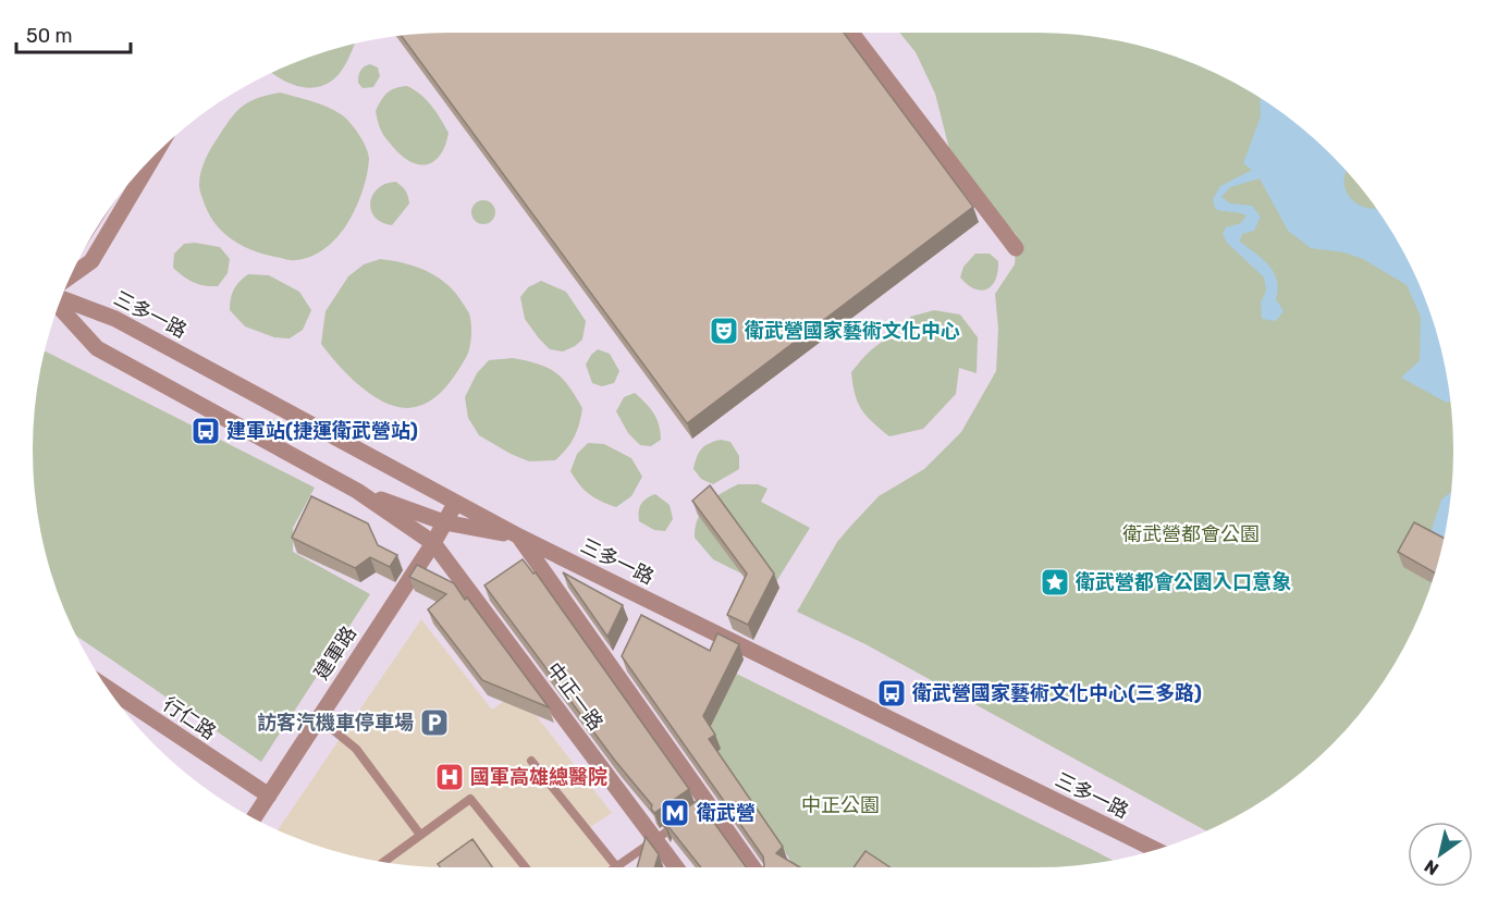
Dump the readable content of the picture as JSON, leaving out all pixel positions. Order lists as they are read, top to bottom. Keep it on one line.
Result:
{"streets":{"street":["三多一路","建軍路","中正一路","行仁路"]},"crossings":[["三多一路","建軍路"],["三多一路","中正一路"],["建軍路","中正一路"],["建軍路","行仁路"]],"parks":["衛武營都會公園","中正公園"],"places":{"theatre":["衛武營國家藝術文化中心"],"bus stop":["建軍站(捷運衛武營站)","衛武營國家藝術文化中心(三多路)"],"place":["衛武營都會公園入口意象"],"parking":["訪客汽機車停車場"],"hospital":["國軍高雄總醫院"],"metro station":["衛武營"]},"scale_bar":"50 m","north":"bottom left"}
